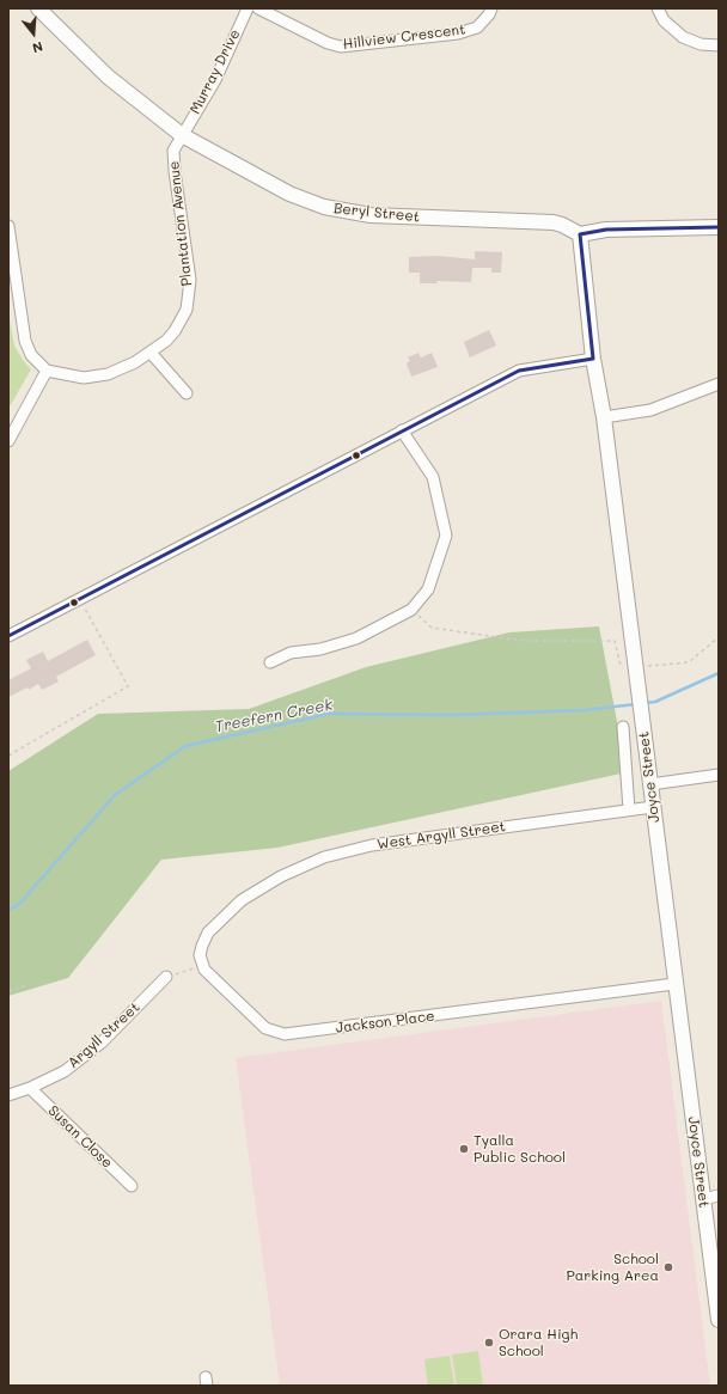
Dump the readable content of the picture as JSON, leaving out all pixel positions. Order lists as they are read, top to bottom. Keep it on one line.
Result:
{"streets":{"street":["Hillview Crescent","Murray Drive","Beryl Street","Plantation Avenue","Joyce Street","West Argyll Street","Jackson Place","Argyll Street","Susan Close"]},"crossings":[["Murray Drive","Beryl Street"],["Murray Drive","Plantation Avenue"],["Beryl Street","Plantation Avenue"],["Beryl Street","Joyce Street"],["Joyce Street","West Argyll Street"],["Joyce Street","Jackson Place"],["West Argyll Street","Jackson Place"],["Argyll Street","Susan Close"]],"water":["Treefern Creek"],"places":["Tyalla Public School","School Parking Area","Orara High School"],"north":"bottom"}
